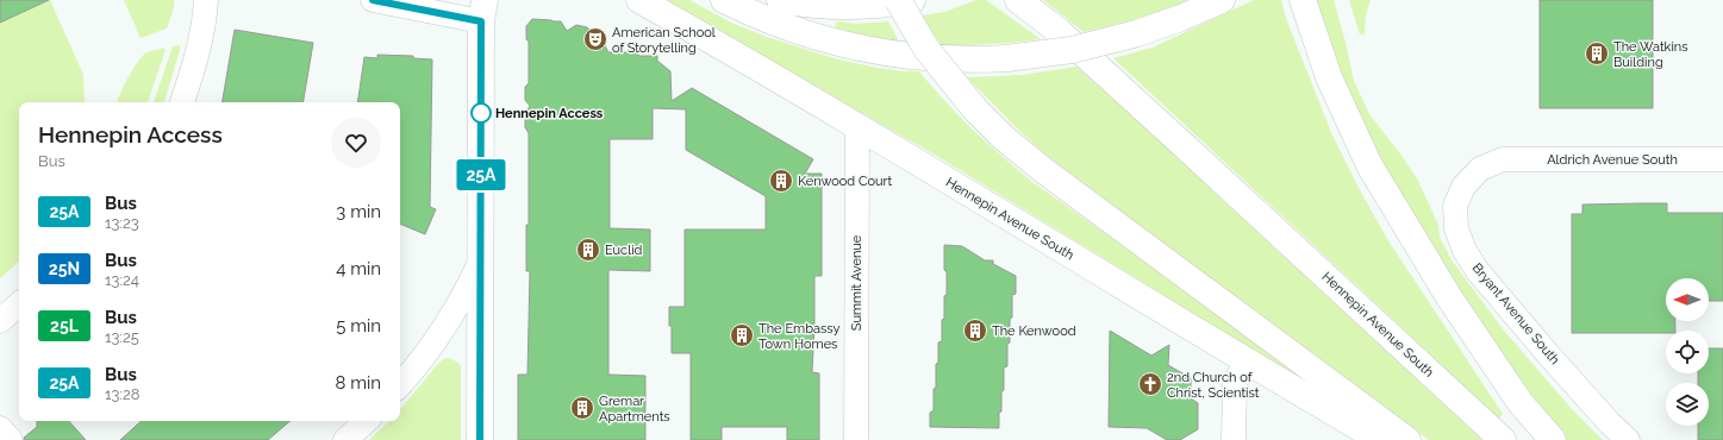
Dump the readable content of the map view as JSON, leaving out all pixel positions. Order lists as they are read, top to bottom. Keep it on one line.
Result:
{"streets":{"main road":["Hennepin Avenue South"],"street":["Aldrich Avenue South","Summit Avenue","Bryant Avenue South"]},"crossings":[["Aldrich Avenue South","Bryant Avenue South"],["Hennepin Avenue South","Summit Avenue"]],"places":{"theatre":["American School of Storytelling"],"building":["The Watkins Building","Kenwood Court","Euclid","The Kenwood","The Embassy Town Homes","Gremar Apartments"],"other":["Hennepin Access"],"church":["2nd Church of Christ, Scientist"]},"lines":["bus line 25A"],"north":"left","page":{"on_map":"25A","heading":["Hennepin Access","Bus"],"list":[{"mark":"25A","name":"Bus","note":"13:23","value":"3 min"},{"mark":"25N","name":"Bus","note":"13:24","value":"4 min"},{"mark":"25L","name":"Bus","note":"13:25","value":"5 min"},{"mark":"25A","name":"Bus","note":"13:28","value":"8 min"}]}}
